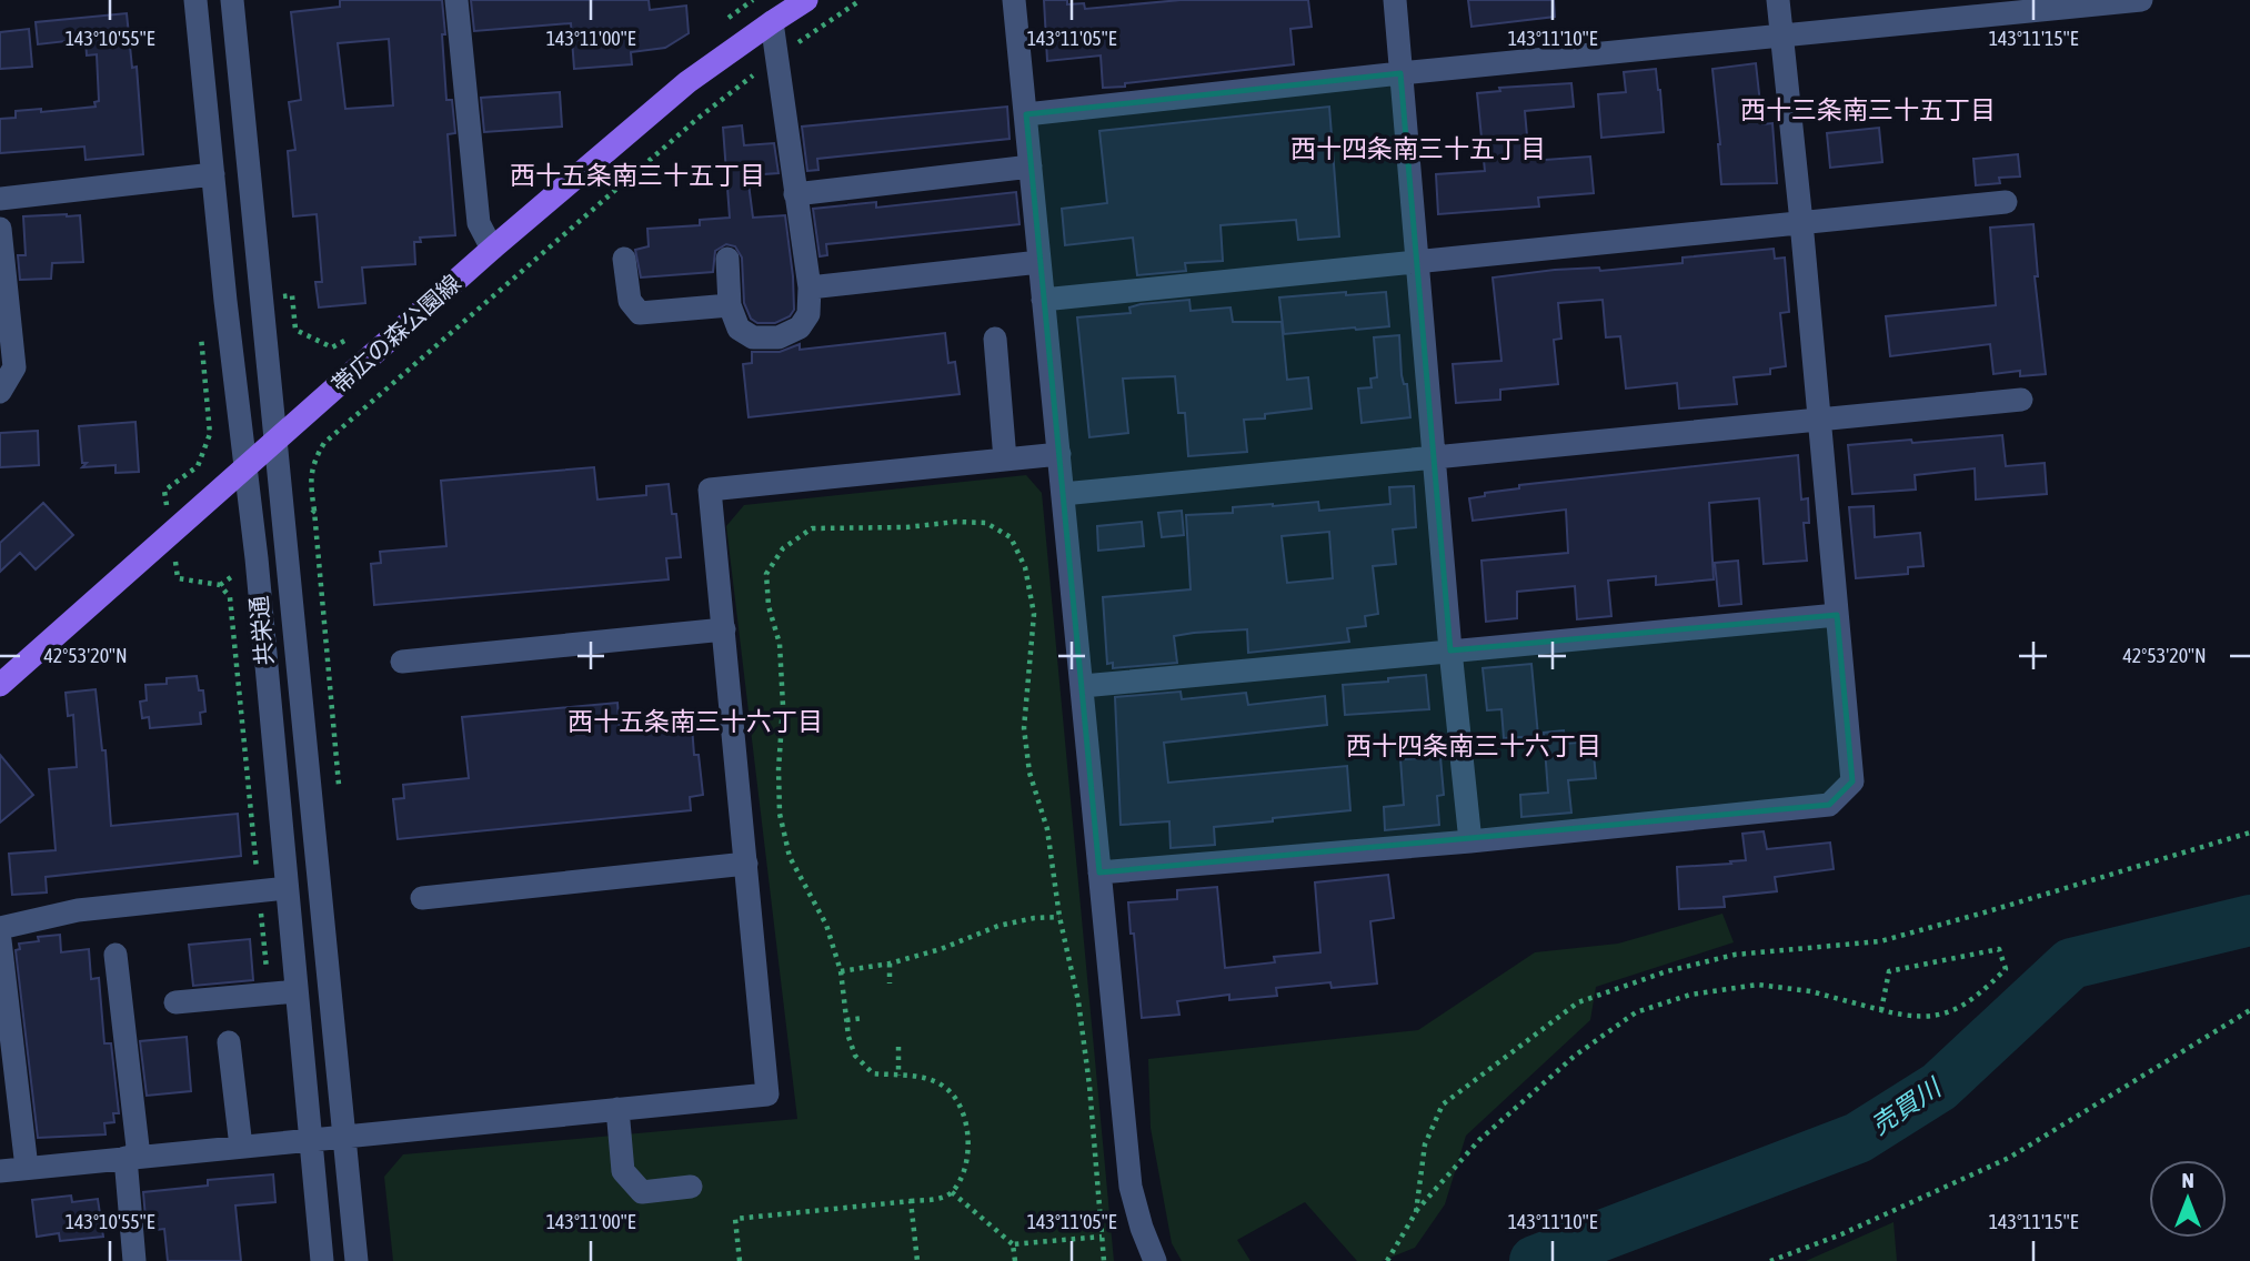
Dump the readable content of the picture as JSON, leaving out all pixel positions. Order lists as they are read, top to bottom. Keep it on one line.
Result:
{"streets":{"main road":["帯広の森公園線"],"street":["共栄通"]},"crossings":[["帯広の森公園線","共栄通"]],"districts":["西十三条南三十五丁目","西十四条南三十五丁目","西十五条南三十五丁目","西十五条南三十六丁目","西十四条南三十六丁目"],"water":["売買川"],"north":"top","coordinates":["143°10'55\"E","143°11'00\"E","143°11'05\"E","143°11'10\"E","143°11'15\"E","42°53'20\"N"]}
